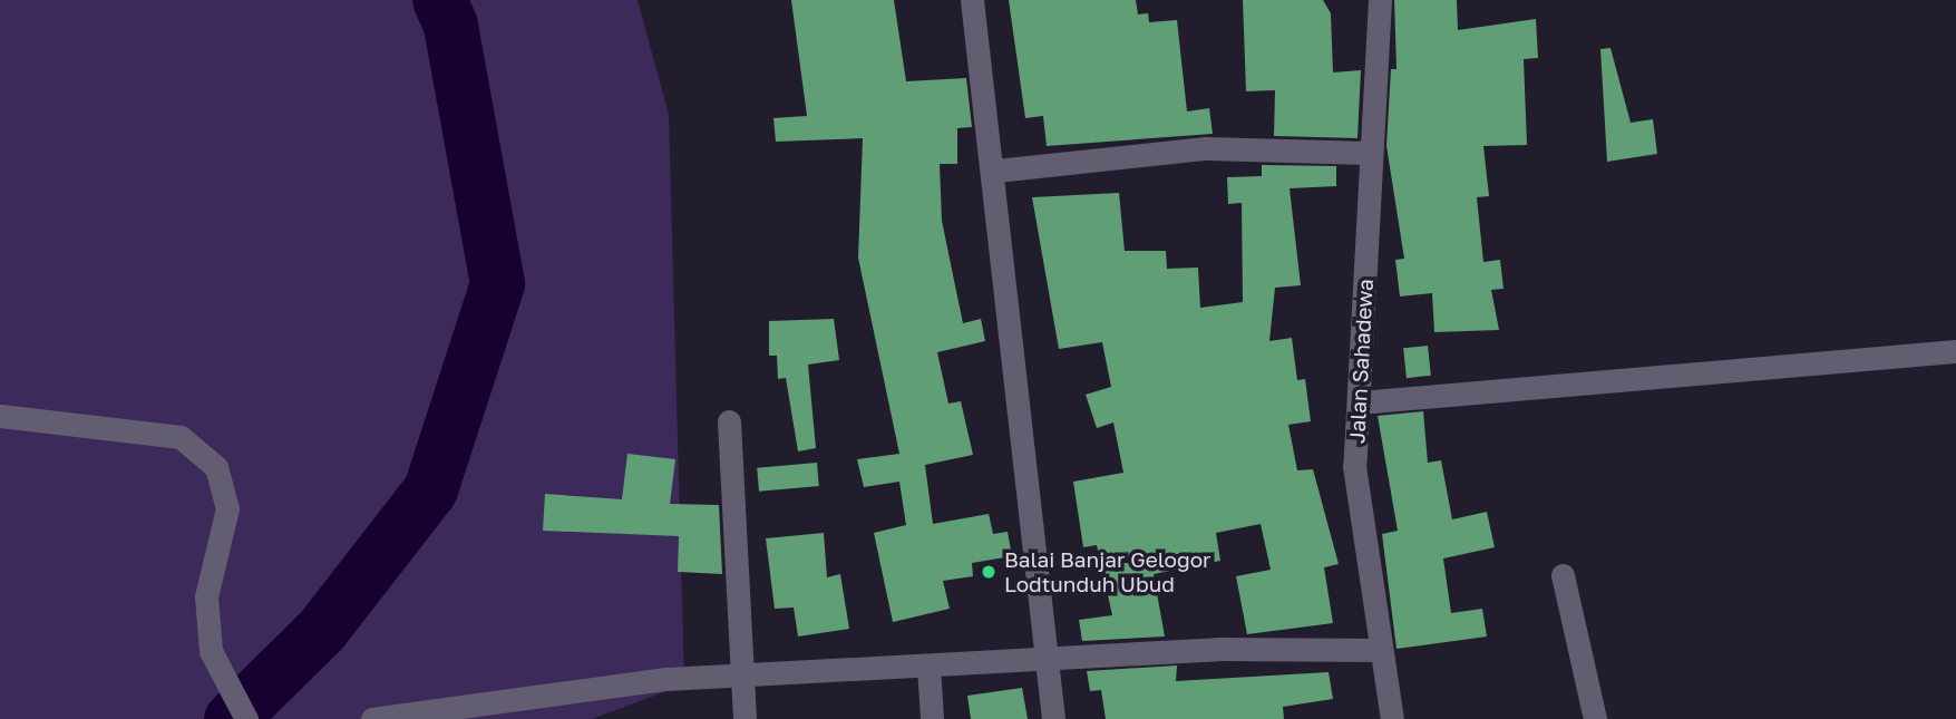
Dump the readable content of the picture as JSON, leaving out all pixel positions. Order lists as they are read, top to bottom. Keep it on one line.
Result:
{"streets":{"street":["Jalan Sahadewa"]},"places":["Balai Banjar Gelogor Lodtunduh Ubud"]}
